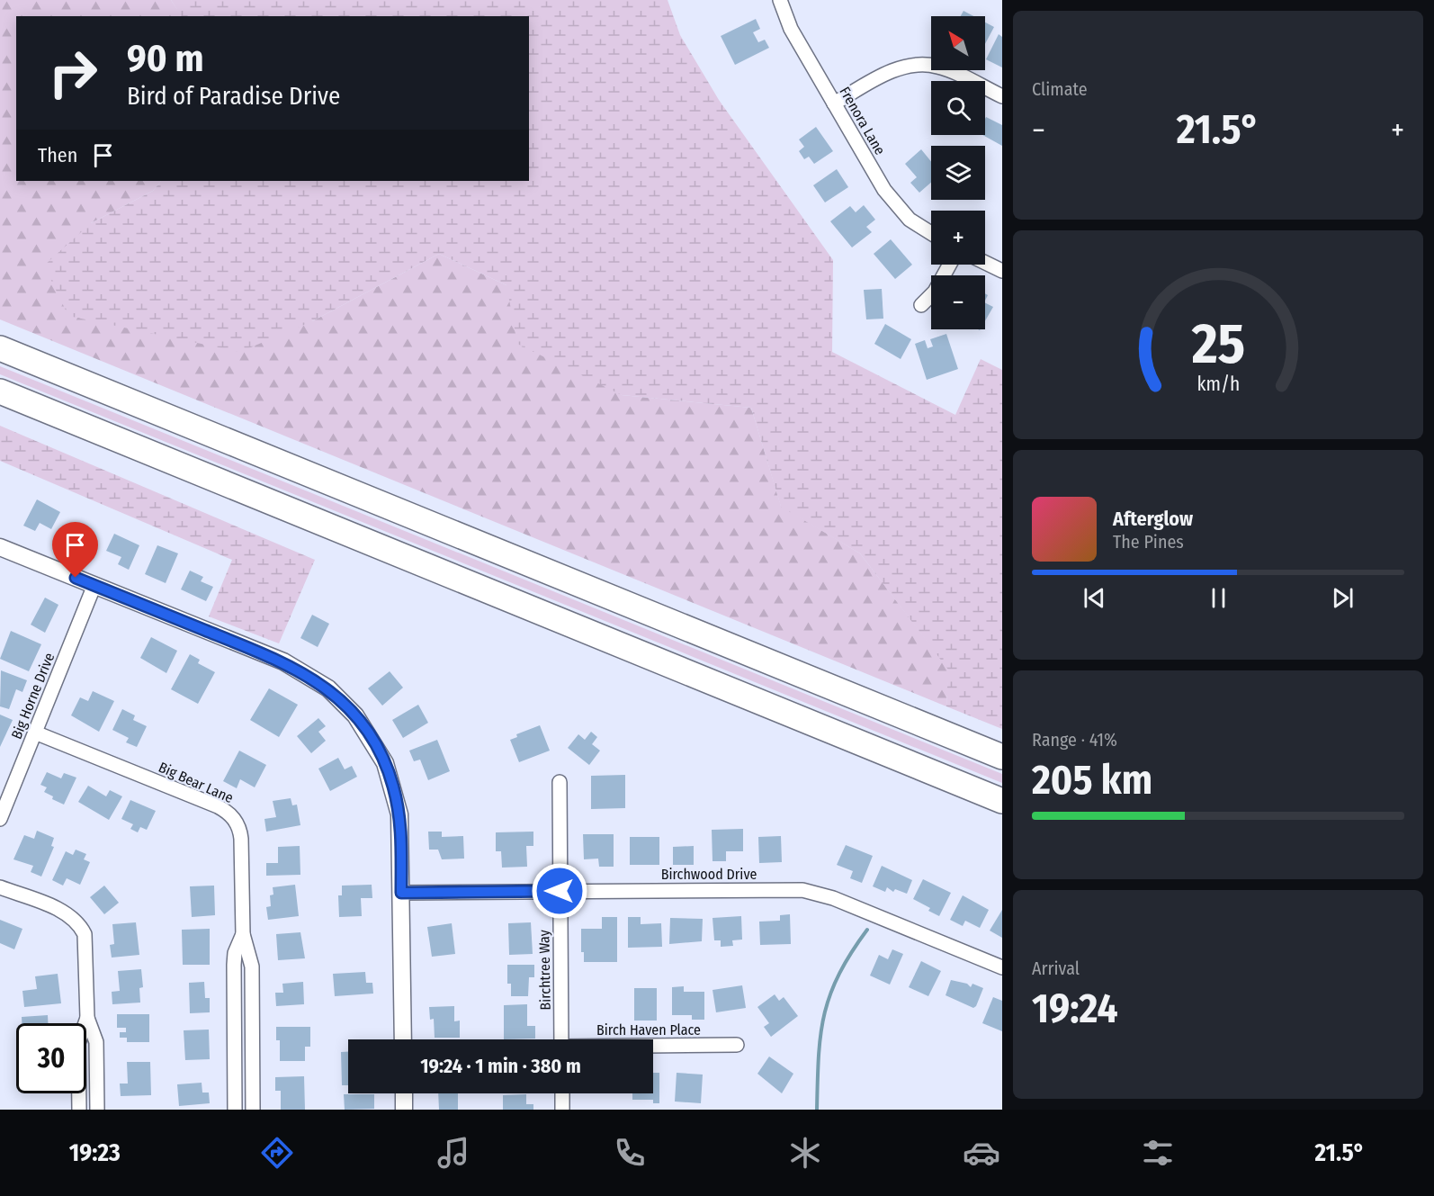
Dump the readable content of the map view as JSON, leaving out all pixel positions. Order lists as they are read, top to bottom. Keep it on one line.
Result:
{"streets":{"street":["Frenora Lane","Big Horne Drive","Big Bear Lane","Birchwood Drive","Birchtree Way","Birch Haven Place"]},"crossings":[["Big Horne Drive","Big Bear Lane"],["Birchwood Drive","Birchtree Way"]],"north":"top left","page":{"tile":["Climate",["Range · 41%","205 km"],["Arrival","19:24"]],"map_buttons":["+","−"],"turn":["90 m","Bird of Paradise Drive"],"heat":["−","21.5°","+"],"then":"Then","song":["Afterglow","The Pines"],"limit":"30","trip":"19:24 · 1 min · 380 m","tabs":["19:23","21.5°"],"gauge":["25","km/h"]}}
